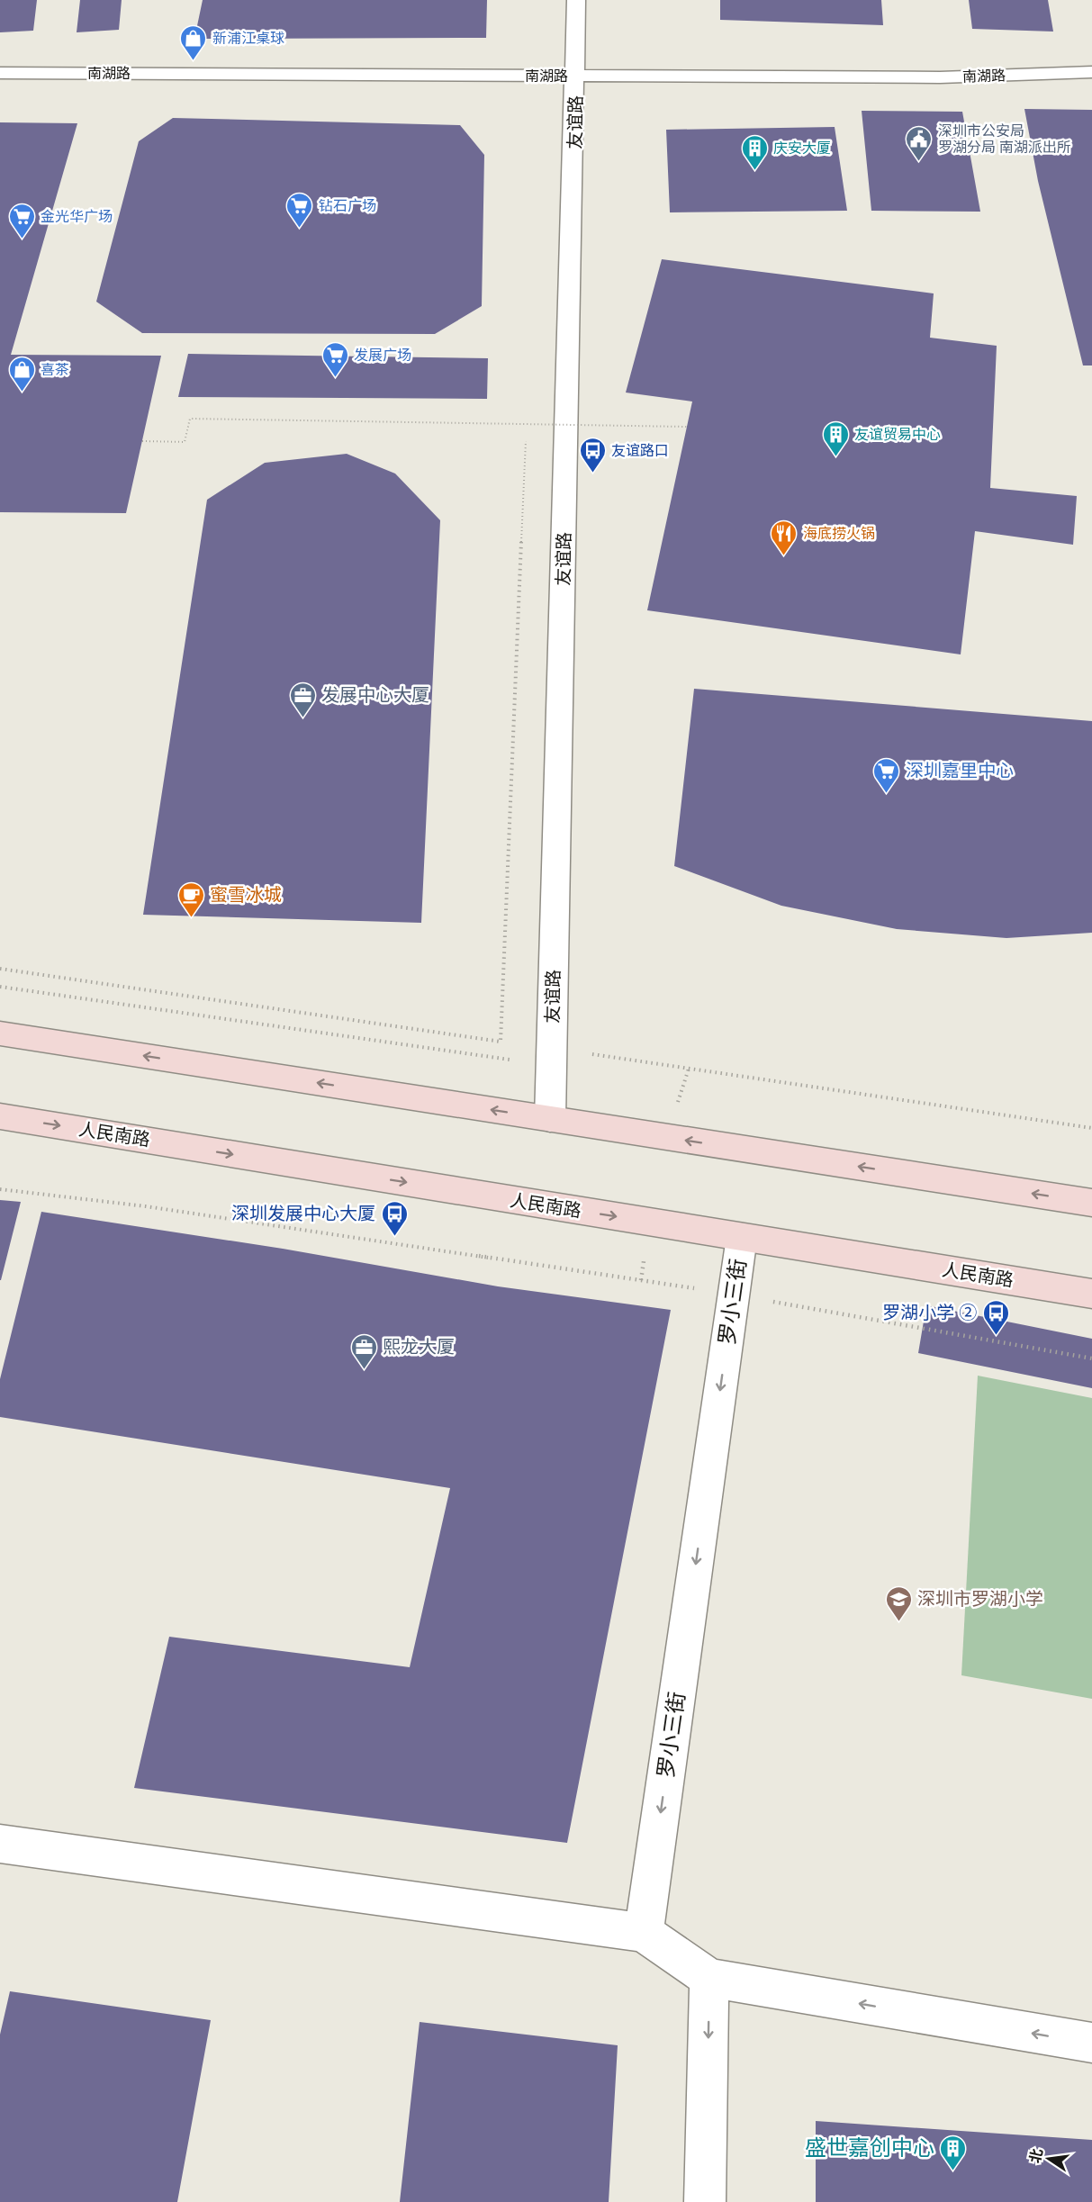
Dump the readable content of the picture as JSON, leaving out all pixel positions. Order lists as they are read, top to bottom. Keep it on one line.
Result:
{"streets":{"main road":["人民南路"],"street":["南湖路","友谊路","罗小三街"]},"crossings":[["南湖路","友谊路"],["人民南路","罗小三街"]],"one_way":["罗小三街"],"places":{"shop":["新浦江桌球","喜茶"],"public building":["深圳市公安局 罗湖分局 南湖派出所"],"building":["庆安大厦","友谊贸易中心","盛世嘉创中心"],"supermarket":["钻石广场","金光华广场","发展广场","深圳嘉里中心"],"bus stop":["友谊路口","深圳发展中心大厦","罗湖小学 ②"],"restaurant":["海底捞火锅"],"office":["发展中心大厦","熙龙大厦"],"cafe":["蜜雪冰城"],"school or university":["深圳市罗湖小学"]},"north":"left"}
